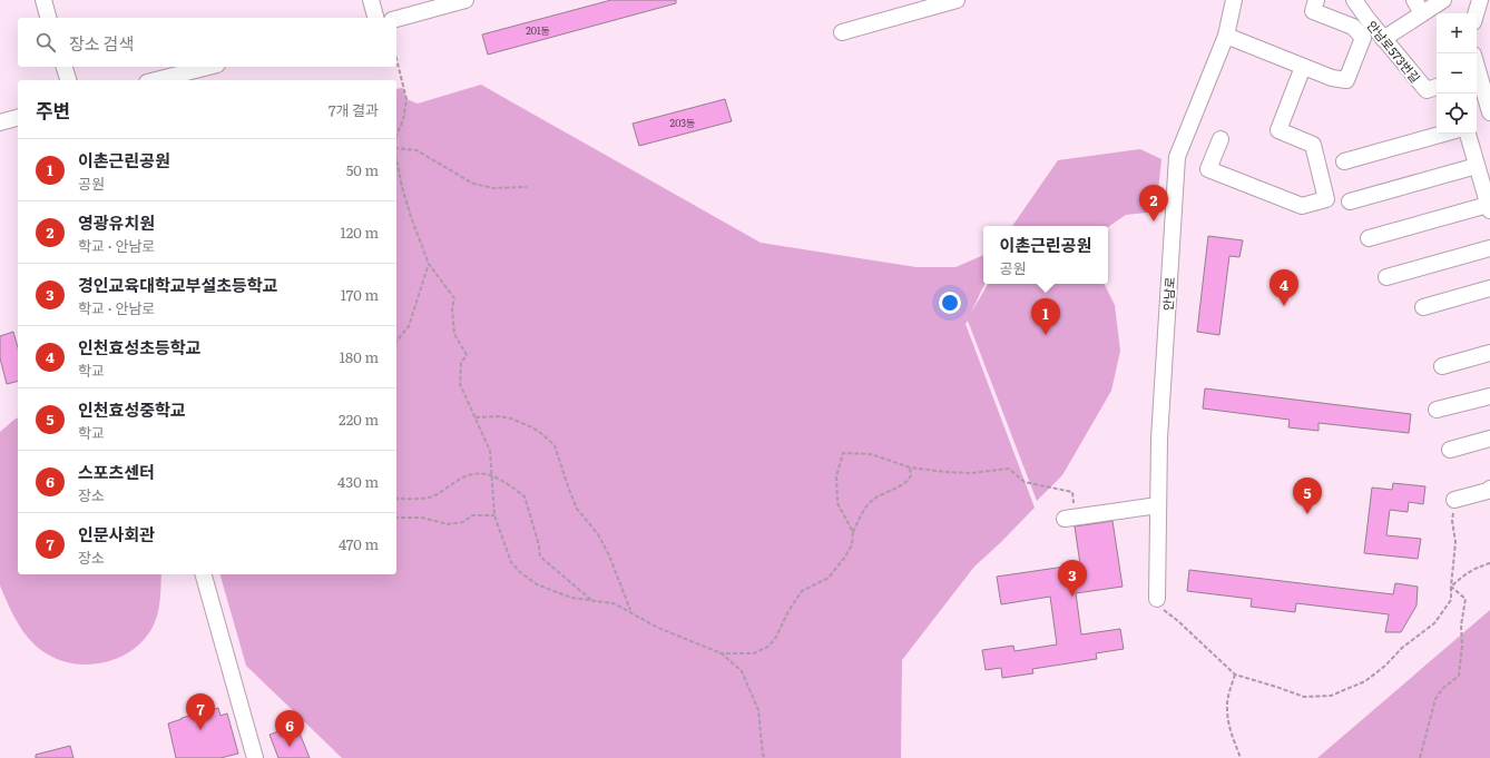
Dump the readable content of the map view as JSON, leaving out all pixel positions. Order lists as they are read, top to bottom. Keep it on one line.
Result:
{"streets":{"street":["안남로573번길","안남로"]},"house_numbers":["201동","203동"],"page":{"map_buttons":["+","−"],"search":"장소 검색","heading":["주변","7개 결과"],"list":[{"mark":"1","name":"이촌근린공원","note":"공원","value":"50 m"},{"mark":"2","name":"영광유치원","note":"학교 · 안남로","value":"120 m"},{"mark":"3","name":"경인교육대학교부설초등학교","note":"학교 · 안남로","value":"170 m"},{"mark":"4","name":"인천효성초등학교","note":"학교","value":"180 m"},{"mark":"5","name":"인천효성중학교","note":"학교","value":"220 m"},{"mark":"6","name":"스포츠센터","note":"장소","value":"430 m"},{"mark":"7","name":"인문사회관","note":"장소","value":"470 m"}],"pins":["2","4","1","5","3","7","6"],"popup":["이촌근린공원","공원"]}}
